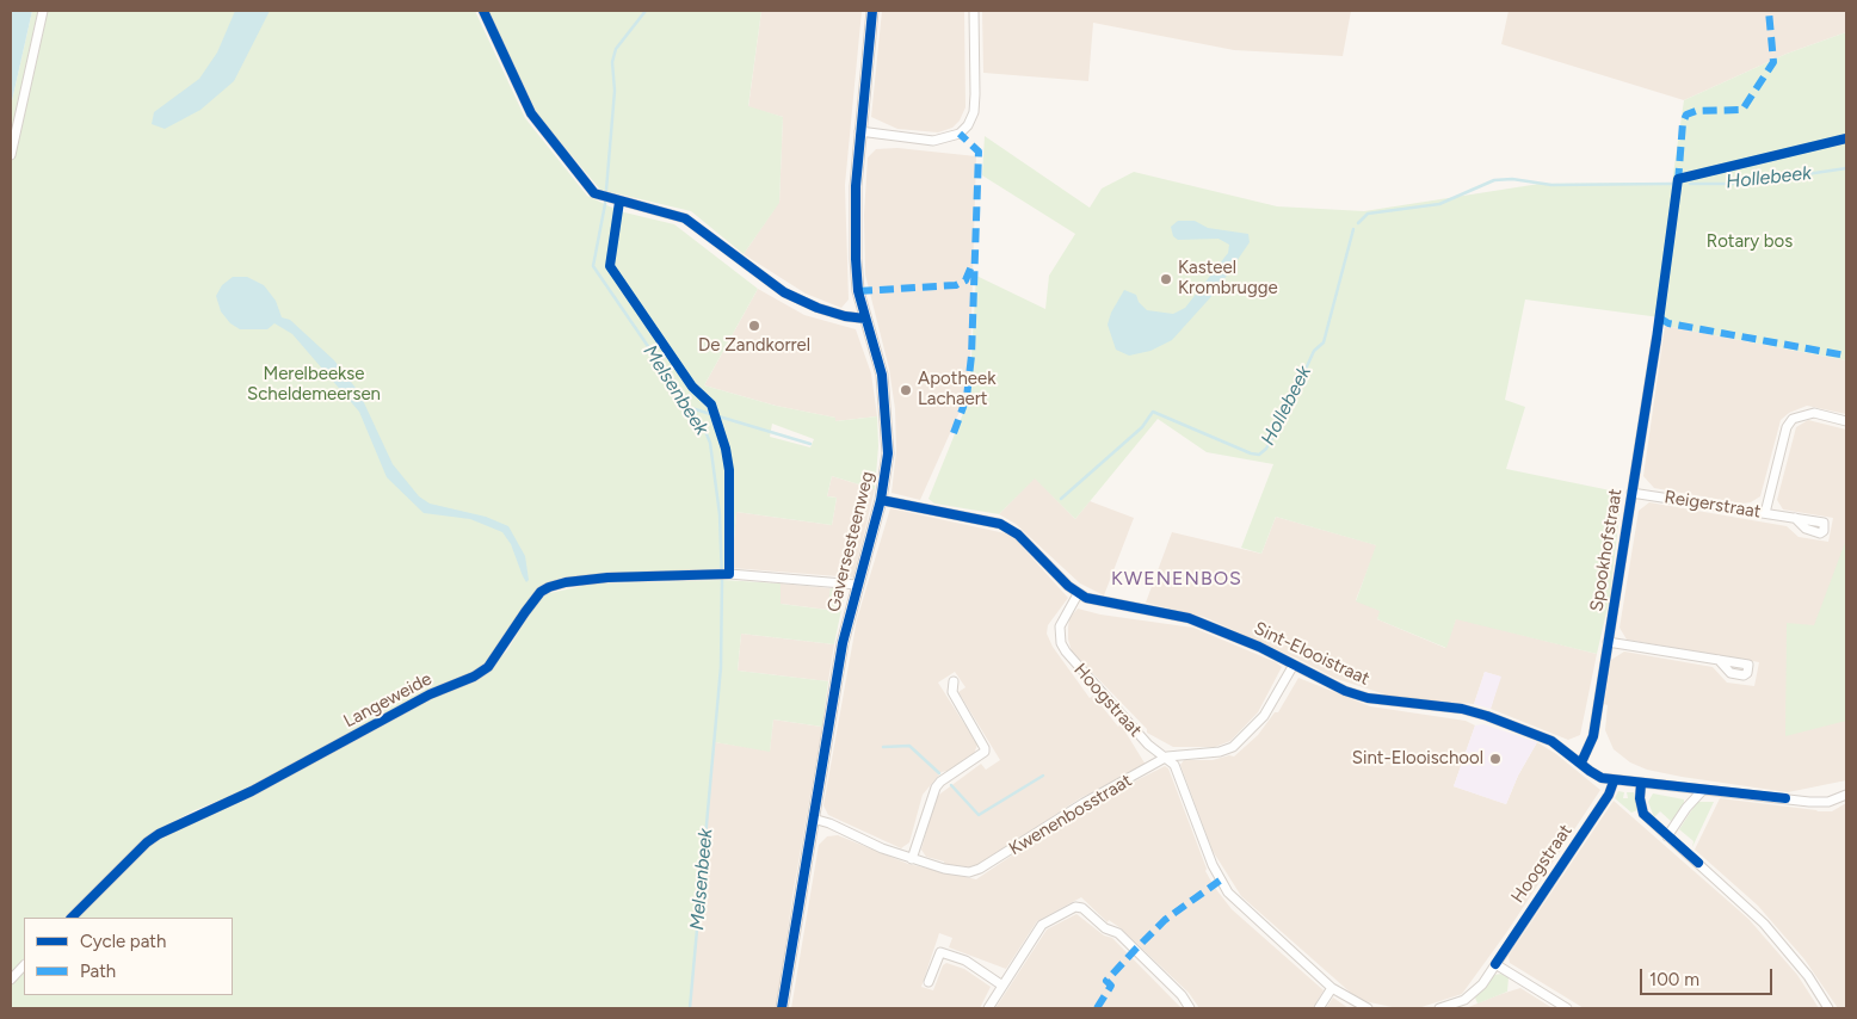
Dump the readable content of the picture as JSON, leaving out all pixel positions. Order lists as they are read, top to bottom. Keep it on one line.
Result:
{"streets":{"street":["Reigerstraat","Gaversesteenweg","Spookhofstraat","Sint-Elooistraat","Langeweide","Hoogstraat","Kwenenbosstraat"]},"crossings":[["Reigerstraat","Spookhofstraat"],["Gaversesteenweg","Sint-Elooistraat"],["Gaversesteenweg","Langeweide"],["Gaversesteenweg","Kwenenbosstraat"],["Spookhofstraat","Sint-Elooistraat"],["Sint-Elooistraat","Hoogstraat"],["Sint-Elooistraat","Kwenenbosstraat"],["Hoogstraat","Kwenenbosstraat"]],"districts":["KWENENBOS"],"water":["Hollebeek","Melsenbeek"],"parks":["Rotary bos","Merelbeekse Scheldemeersen"],"places":["Kasteel Krombrugge","De Zandkorrel","Apotheek Lachaert","Sint-Elooischool"],"legend":["Cycle path","Path"],"scale_bar":"100 m"}
